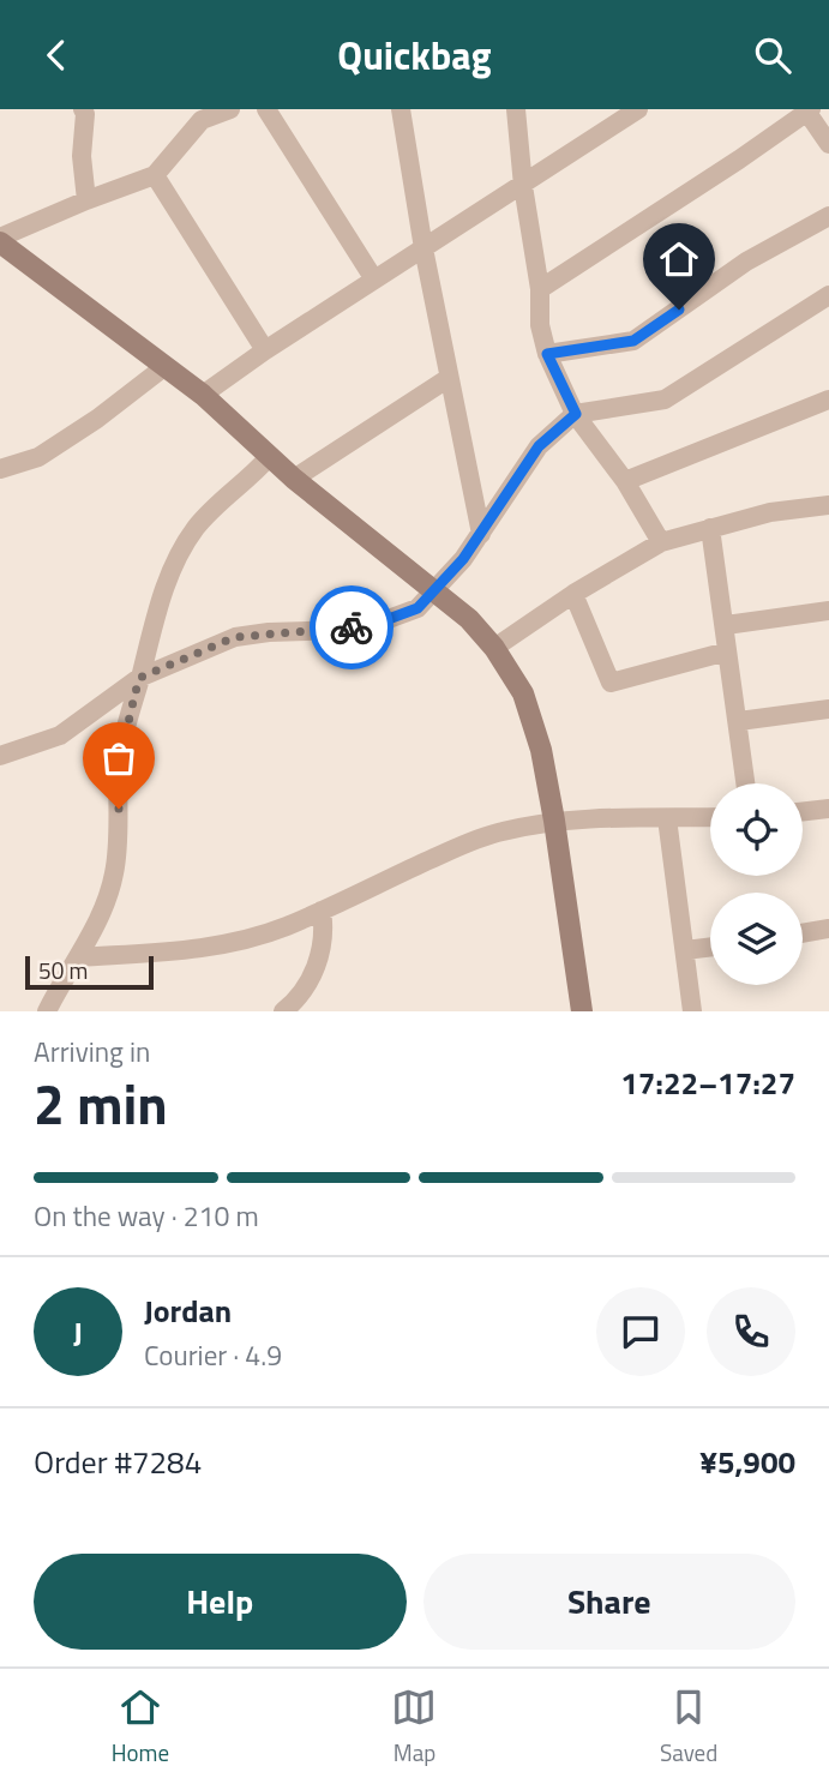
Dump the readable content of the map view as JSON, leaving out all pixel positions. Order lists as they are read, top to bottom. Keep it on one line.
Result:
{"scale_bar":"50 m","page":{"header":"Quickbag","scale":"50 m","heading":["2 min","Arriving in","17:22–17:27"],"panel":["Jordan","Courier · 4.9","Order #7284","¥5,900"],"bar":"On the way · 210 m","round":"J","buttons":["Help","Share"],"tabs":["Home","Map","Saved"]}}
